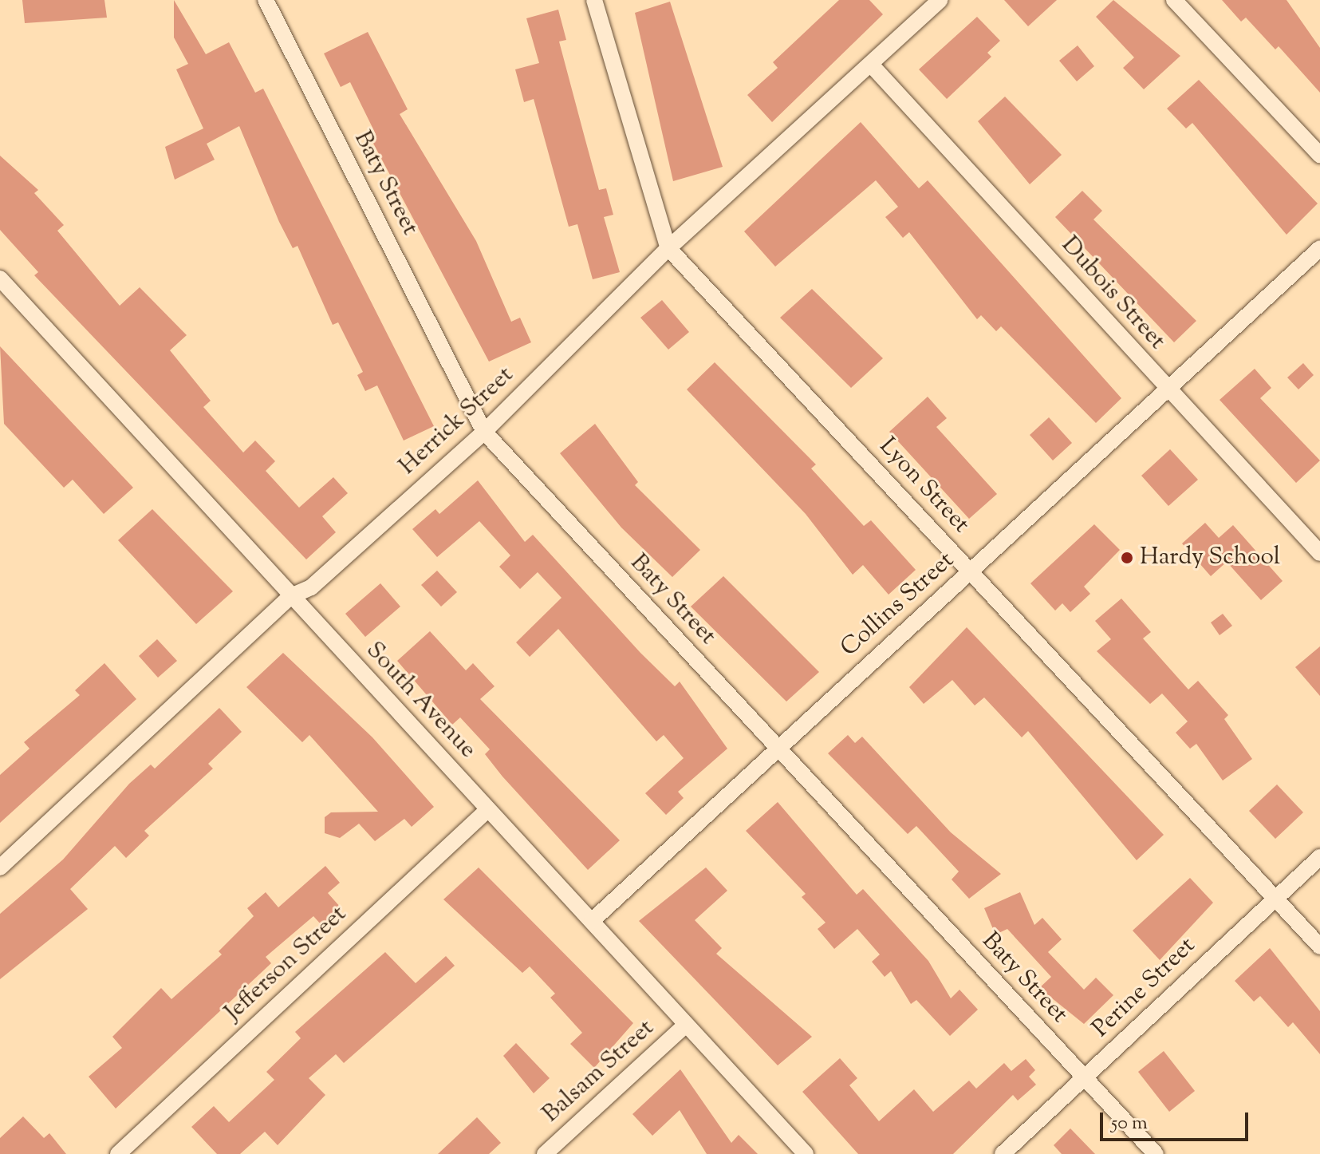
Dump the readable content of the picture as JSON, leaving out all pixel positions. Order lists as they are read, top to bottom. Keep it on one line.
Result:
{"streets":{"street":["Baty Street","Dubois Street","Herrick Street","Lyon Street","Collins Street","South Avenue","Jefferson Street","Perine Street","Balsam Street"]},"crossings":[["Baty Street","Herrick Street"],["Baty Street","Collins Street"],["Baty Street","Perine Street"],["Dubois Street","Herrick Street"],["Dubois Street","Collins Street"],["Herrick Street","Lyon Street"],["Herrick Street","South Avenue"],["Lyon Street","Collins Street"],["Lyon Street","Perine Street"],["Collins Street","South Avenue"],["South Avenue","Jefferson Street"],["South Avenue","Balsam Street"]],"places":["Hardy School"],"scale_bar":"50 m"}
